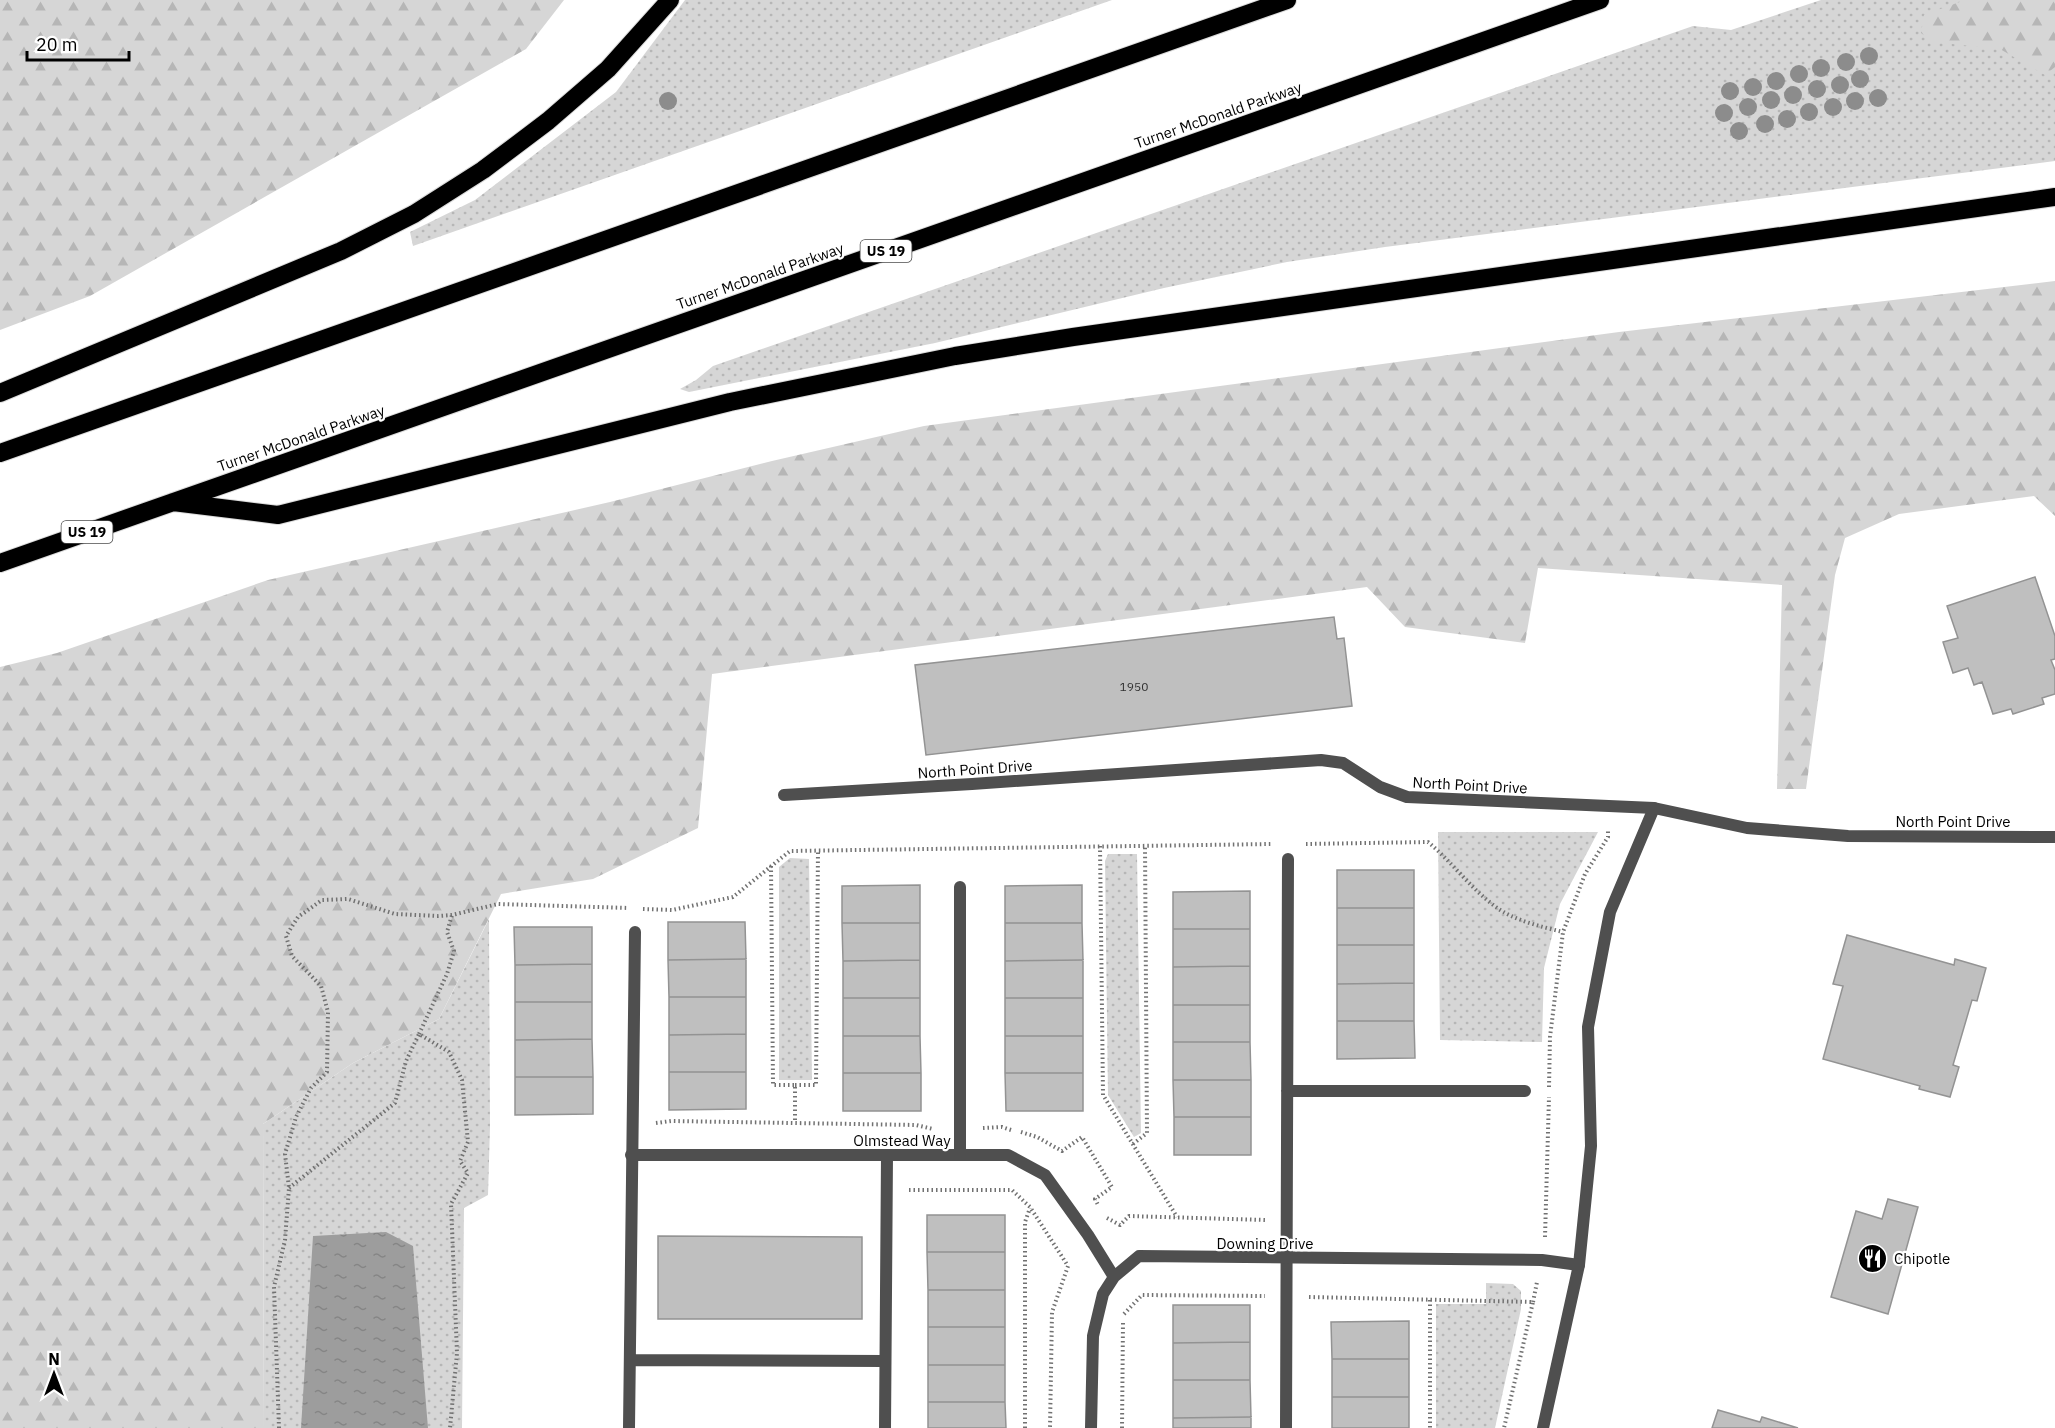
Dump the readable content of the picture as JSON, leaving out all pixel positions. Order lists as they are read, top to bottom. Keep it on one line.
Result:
{"streets":{"highway":["Turner McDonald Parkway","US 19"],"street":["North Point Drive","Olmstead Way","Downing Drive"]},"crossings":[["Olmstead Way","Downing Drive"]],"places":{"restaurant":["Chipotle"]},"house_numbers":["1950"],"scale_bar":"20 m","north":"top"}
